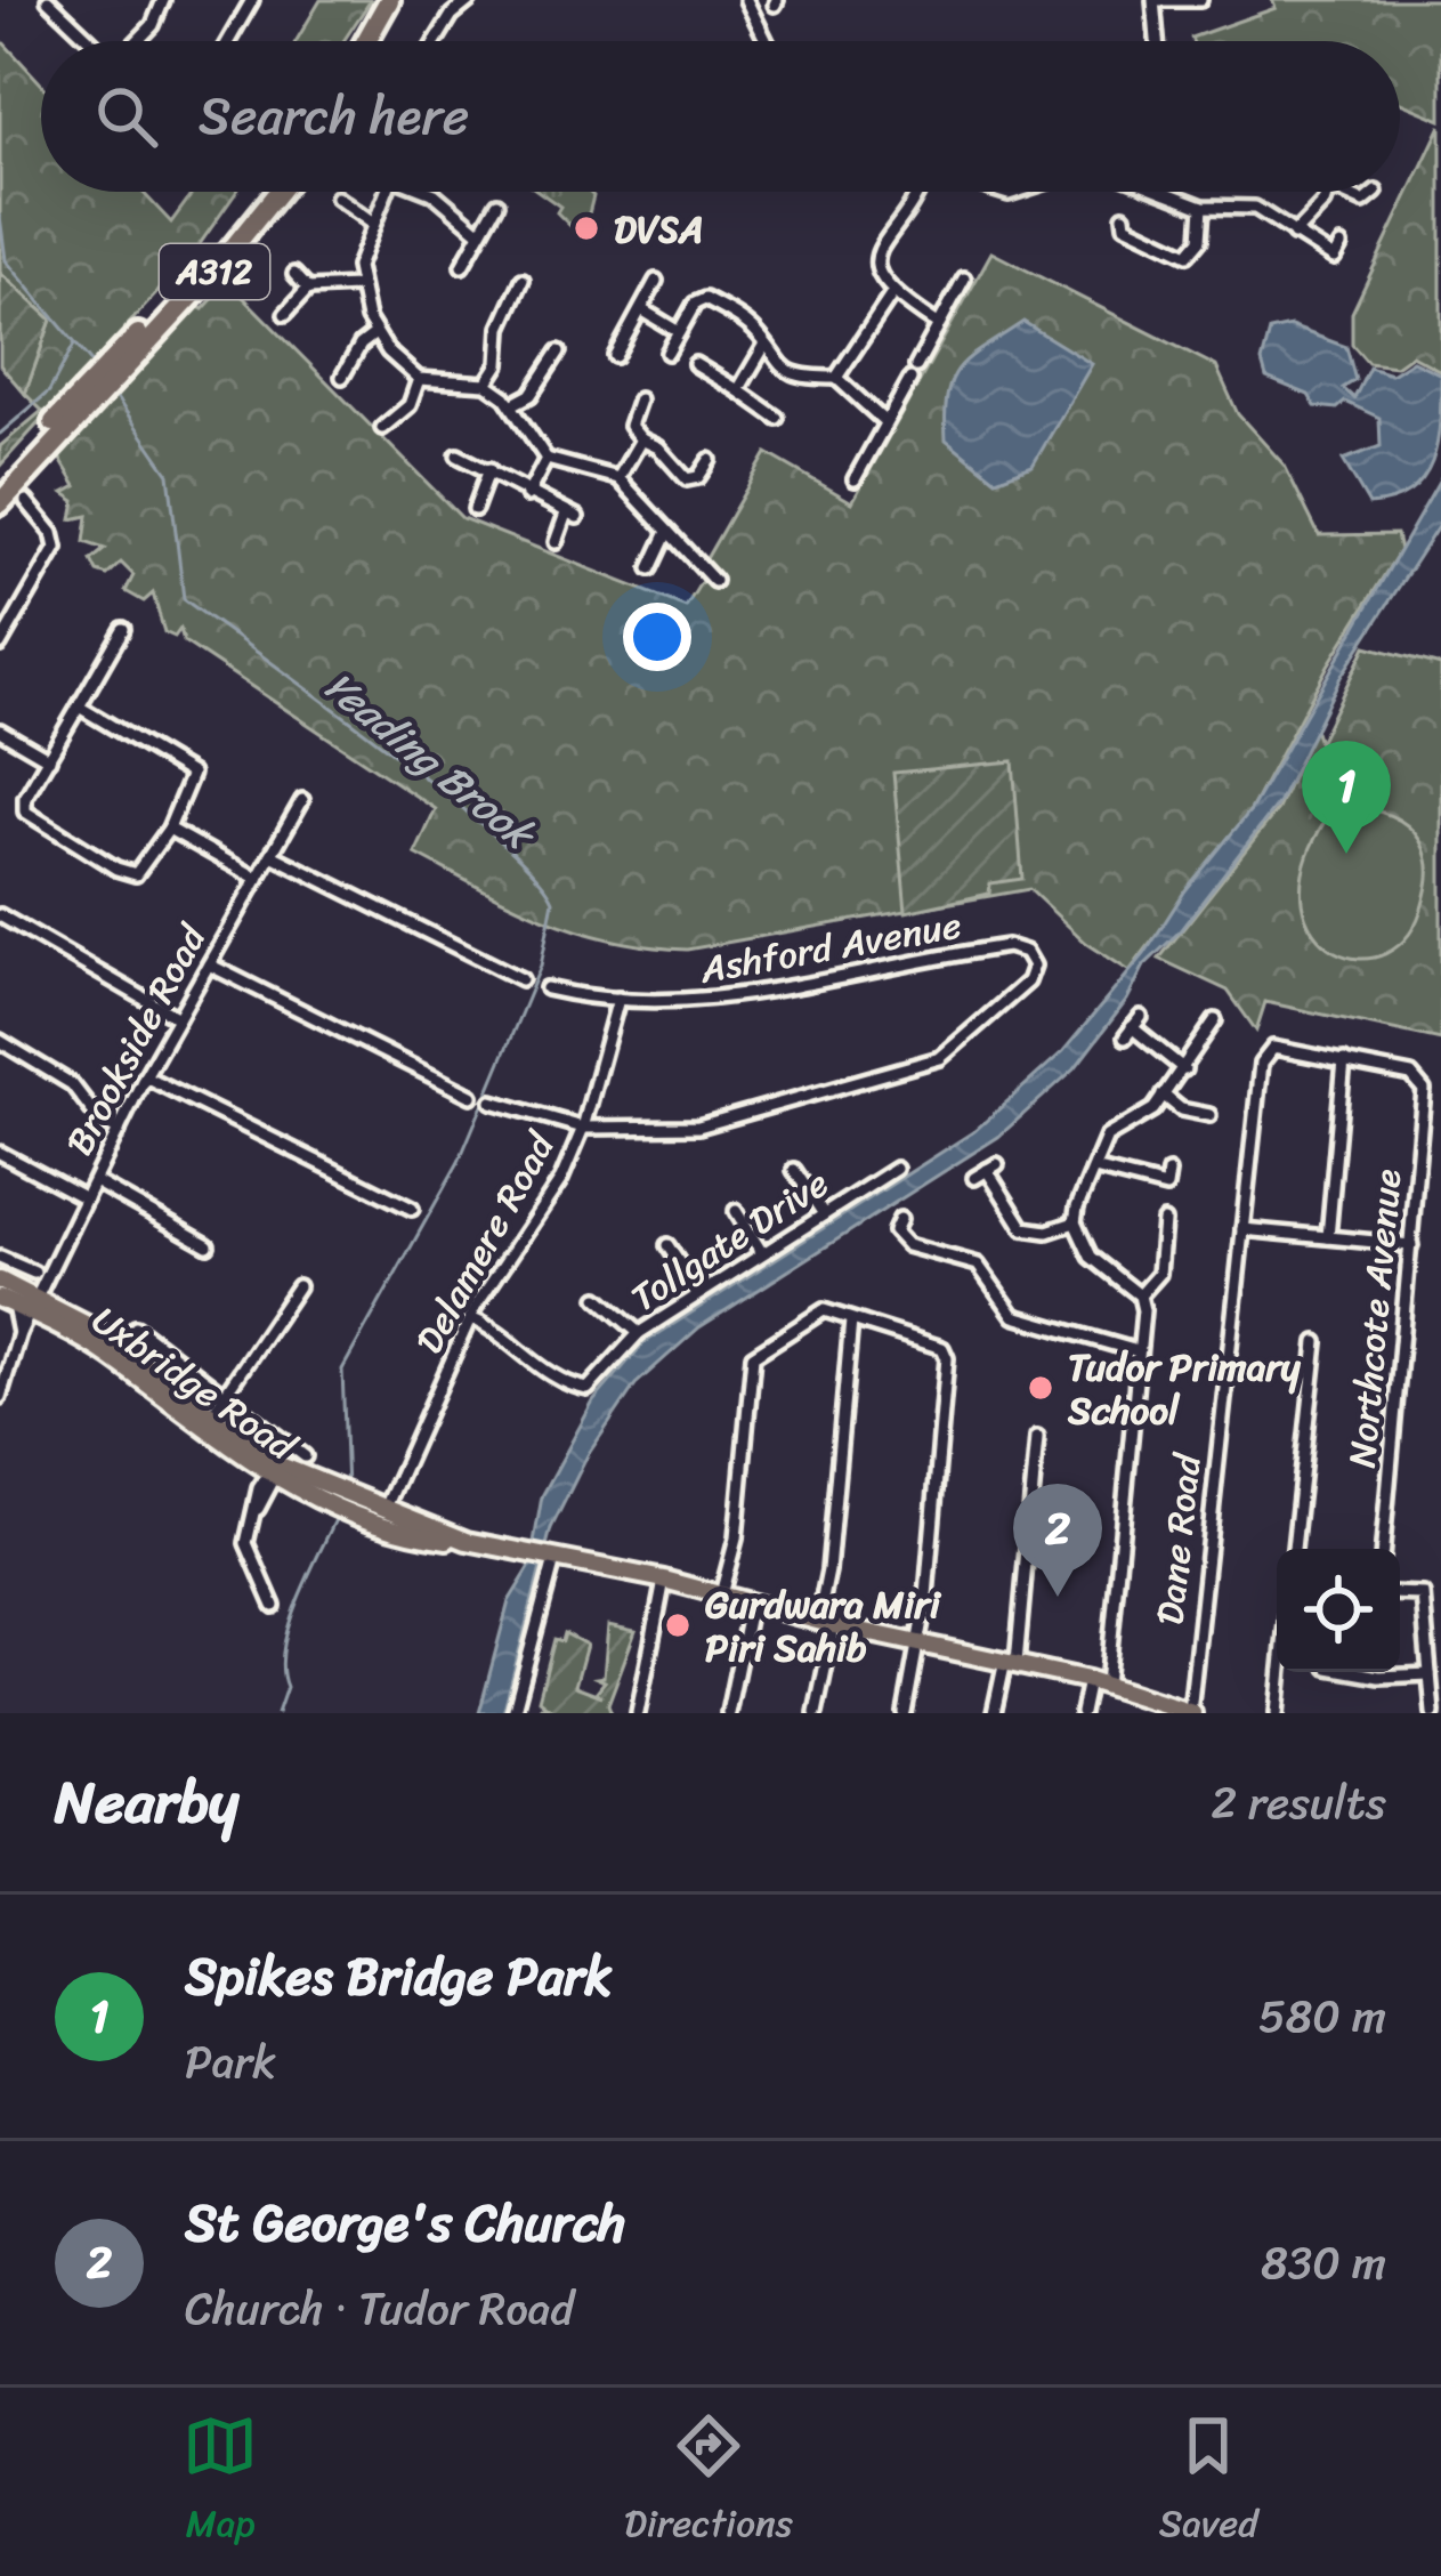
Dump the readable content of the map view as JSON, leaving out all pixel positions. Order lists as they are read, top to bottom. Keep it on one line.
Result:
{"streets":{"highway":["A312"],"main road":["Uxbridge Road"],"street":["Ashford Avenue","Brookside Road","Tollgate Drive","Delamere Road","Northcote Avenue","Dane Road"]},"crossings":[["Ashford Avenue","Delamere Road"],["Brookside Road","Uxbridge Road"],["Tollgate Drive","Delamere Road"],["Delamere Road","Uxbridge Road"],["Northcote Avenue","Dane Road"]],"water":["Yeading Brook"],"places":["DVSA","Tudor Primary School","Gurdwara Miri Piri Sahib"],"page":{"search":"Search here","pins":["1","2"],"heading":["Nearby","2 results"],"list":[{"mark":"1","name":"Spikes Bridge Park","note":"Park","value":"580 m"},{"mark":"2","name":"St George's Church","note":"Church · Tudor Road","value":"830 m"}],"nav":["Map","Directions","Saved"]}}
